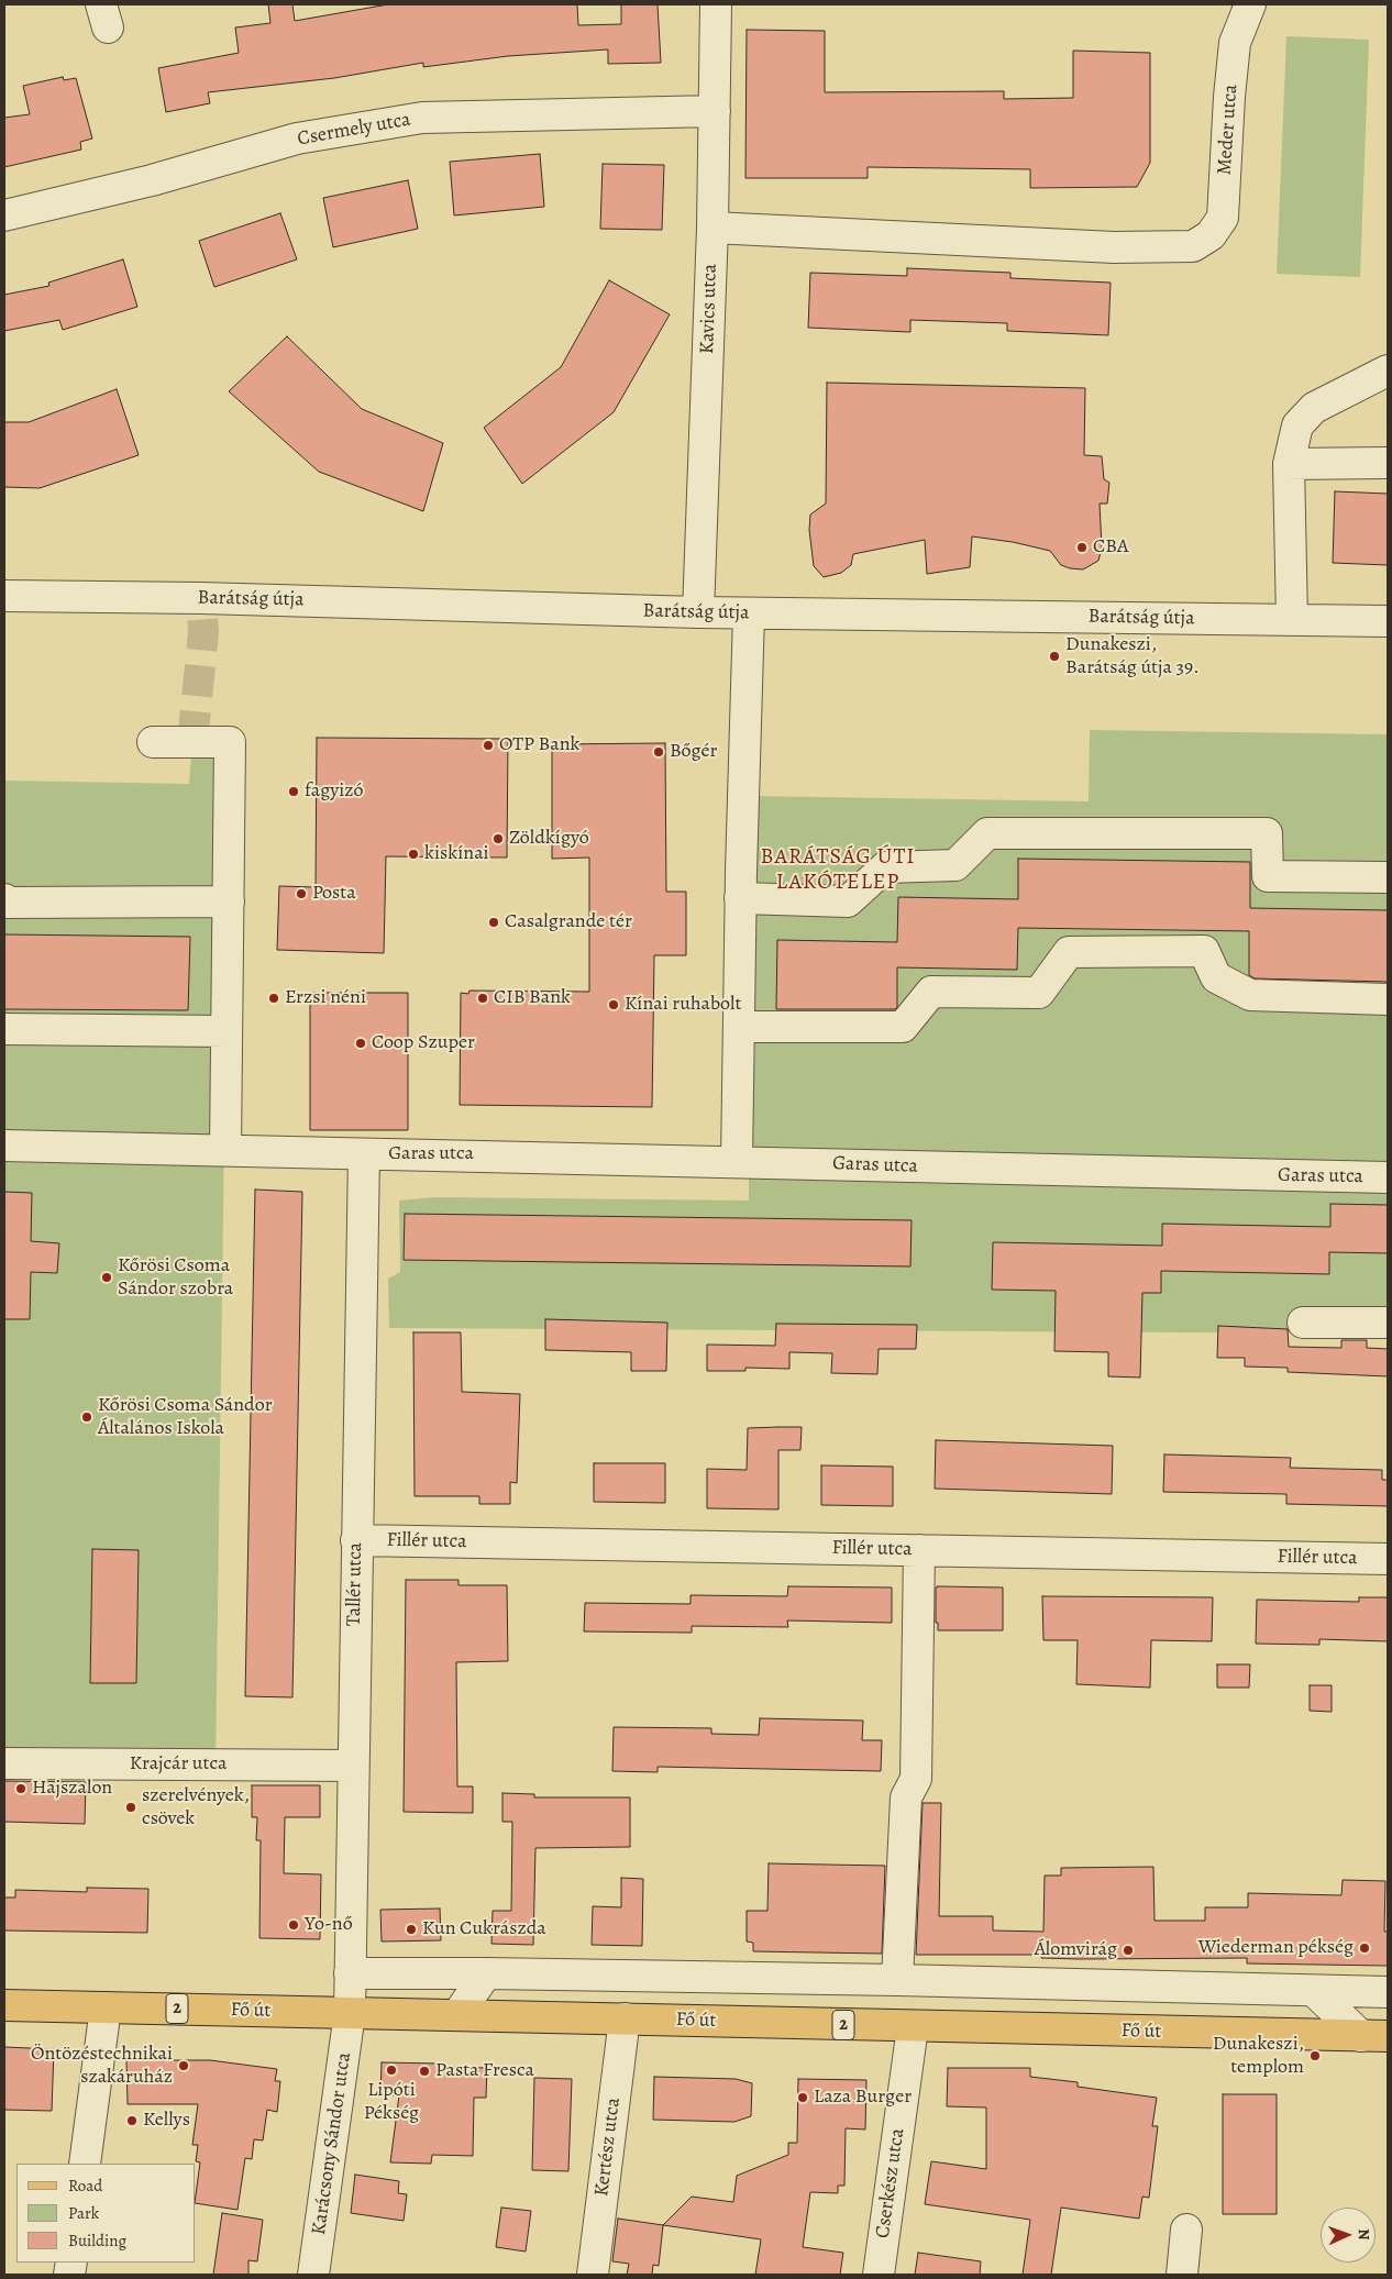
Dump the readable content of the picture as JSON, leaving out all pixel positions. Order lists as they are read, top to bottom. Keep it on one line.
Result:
{"streets":{"main road":["2","Fő út"],"street":["Csermely utca","Meder utca","Kavics utca","Barátság útja","Garas utca","Fillér utca","Tallér utca","Krajcár utca","Karácsony Sándor utca","Kertész utca","Cserkész utca"]},"crossings":[["Csermely utca","Kavics utca"],["Meder utca","Kavics utca"],["Kavics utca","Barátság útja"],["Garas utca","Tallér utca"],["Fillér utca","Tallér utca"],["Tallér utca","Krajcár utca"],["Tallér utca","Fő út"],["Tallér utca","Karácsony Sándor utca"],["Fő út","Karácsony Sándor utca"],["Fő út","Kertész utca"],["Fő út","Cserkész utca"]],"districts":["BARÁTSÁG ÚTI LAKÓTELEP"],"places":["CBA","Dunakeszi, Barátság útja 39.","OTP Bank","Bőgér","fagyizó","Zöldkígyó","kiskínai","Posta","Casalgrande tér","Erzsi néni","CIB Bank","Kínai ruhabolt","Coop Szuper","Kőrösi Csoma Sándor szobra","Kőrösi Csoma Sándor Általános Iskola","Hajszalon","szerelvények, csövek","Yo-nő","Kun Cukrászda","Wiederman pékség","Álomvirág","Dunakeszi, templom","Öntözéstechnikai szakáruház","Lipóti Pékség","Pasta Fresca","Laza Burger","Kellys"],"legend":["Road","Park","Building"],"north":"right"}
